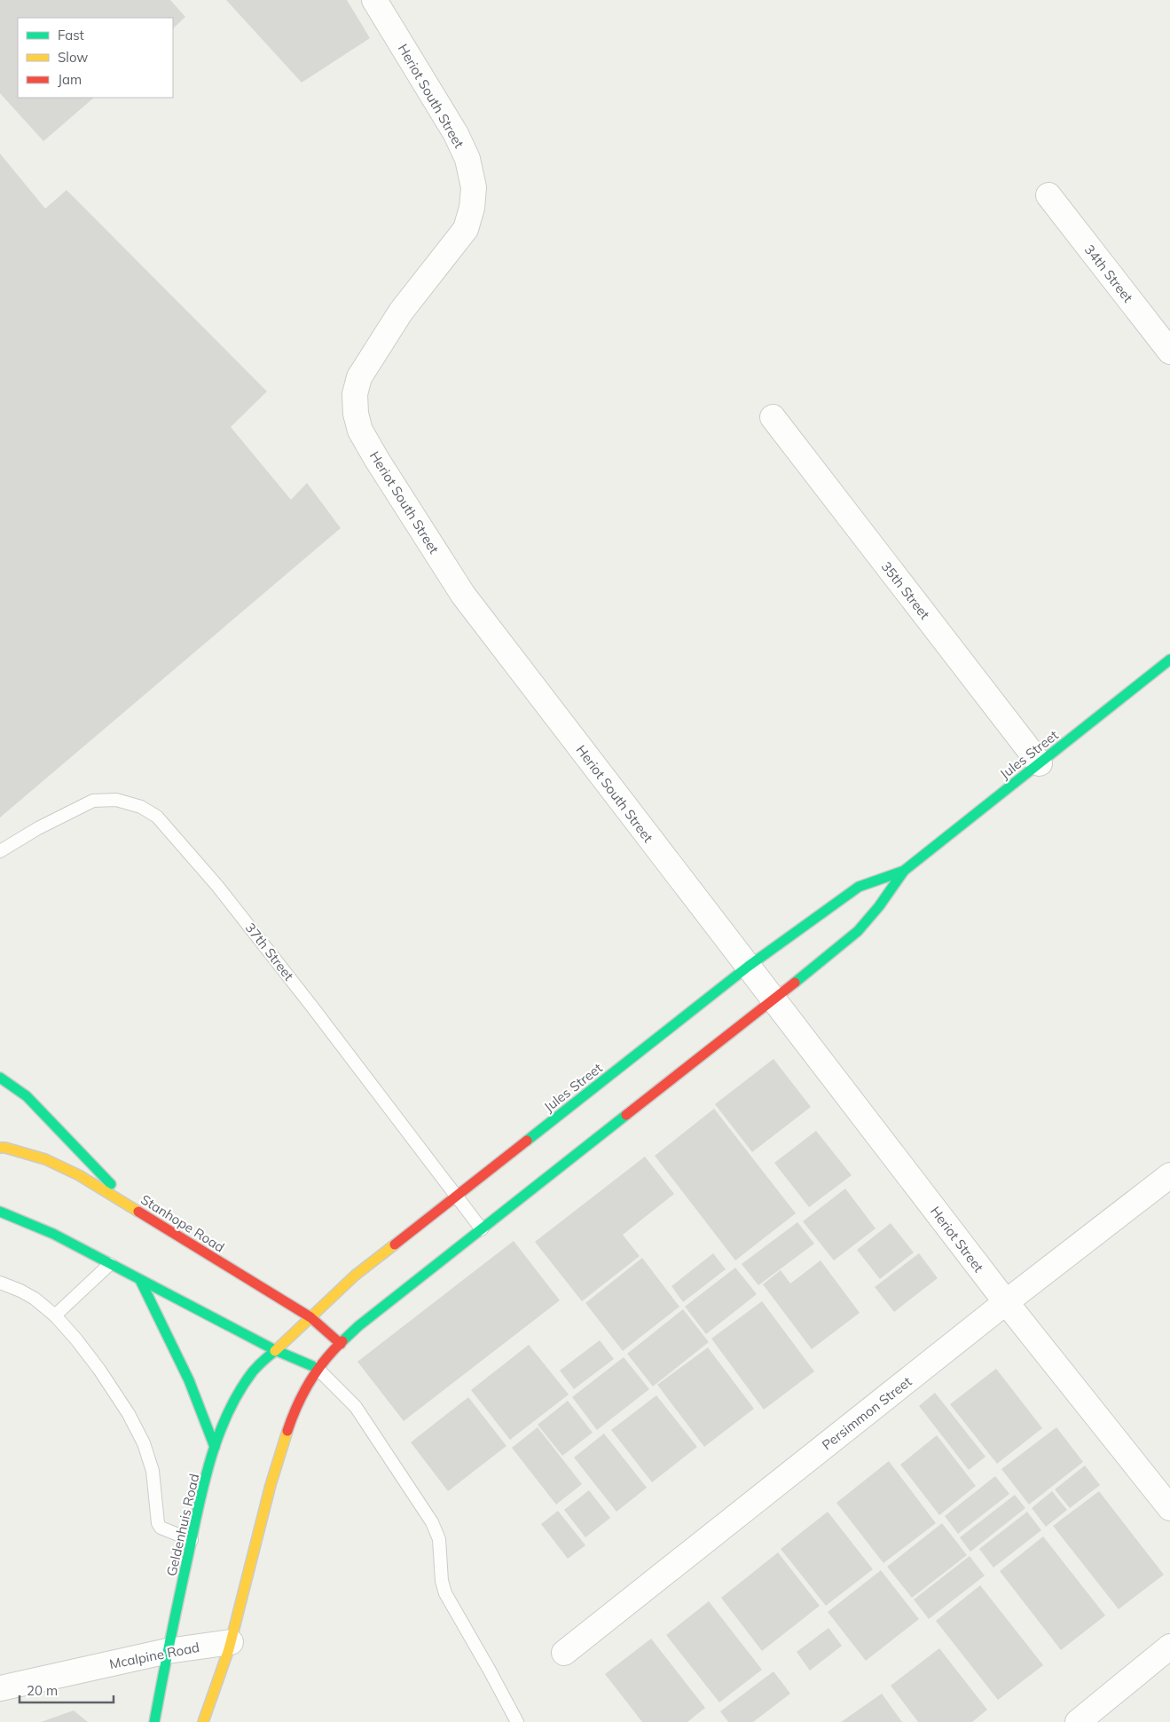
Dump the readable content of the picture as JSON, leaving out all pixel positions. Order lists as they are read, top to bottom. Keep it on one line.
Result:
{"streets":{"main road":["Jules Street","Stanhope Road","Geldenhuis Road"],"street":["Heriot South Street","34th Street","35th Street","Heriot Street","Persimmon Street","Mcalpine Road"],"lane":["37th Street"]},"crossings":[["Heriot South Street","Jules Street"],["Heriot South Street","Heriot Street"],["35th Street","Jules Street"],["Jules Street","37th Street"],["Jules Street","Stanhope Road"],["Jules Street","Heriot Street"],["Jules Street","Geldenhuis Road"],["Heriot Street","Persimmon Street"],["Geldenhuis Road","Mcalpine Road"]],"legend":["Fast","Slow","Jam"],"scale_bar":"20 m"}
